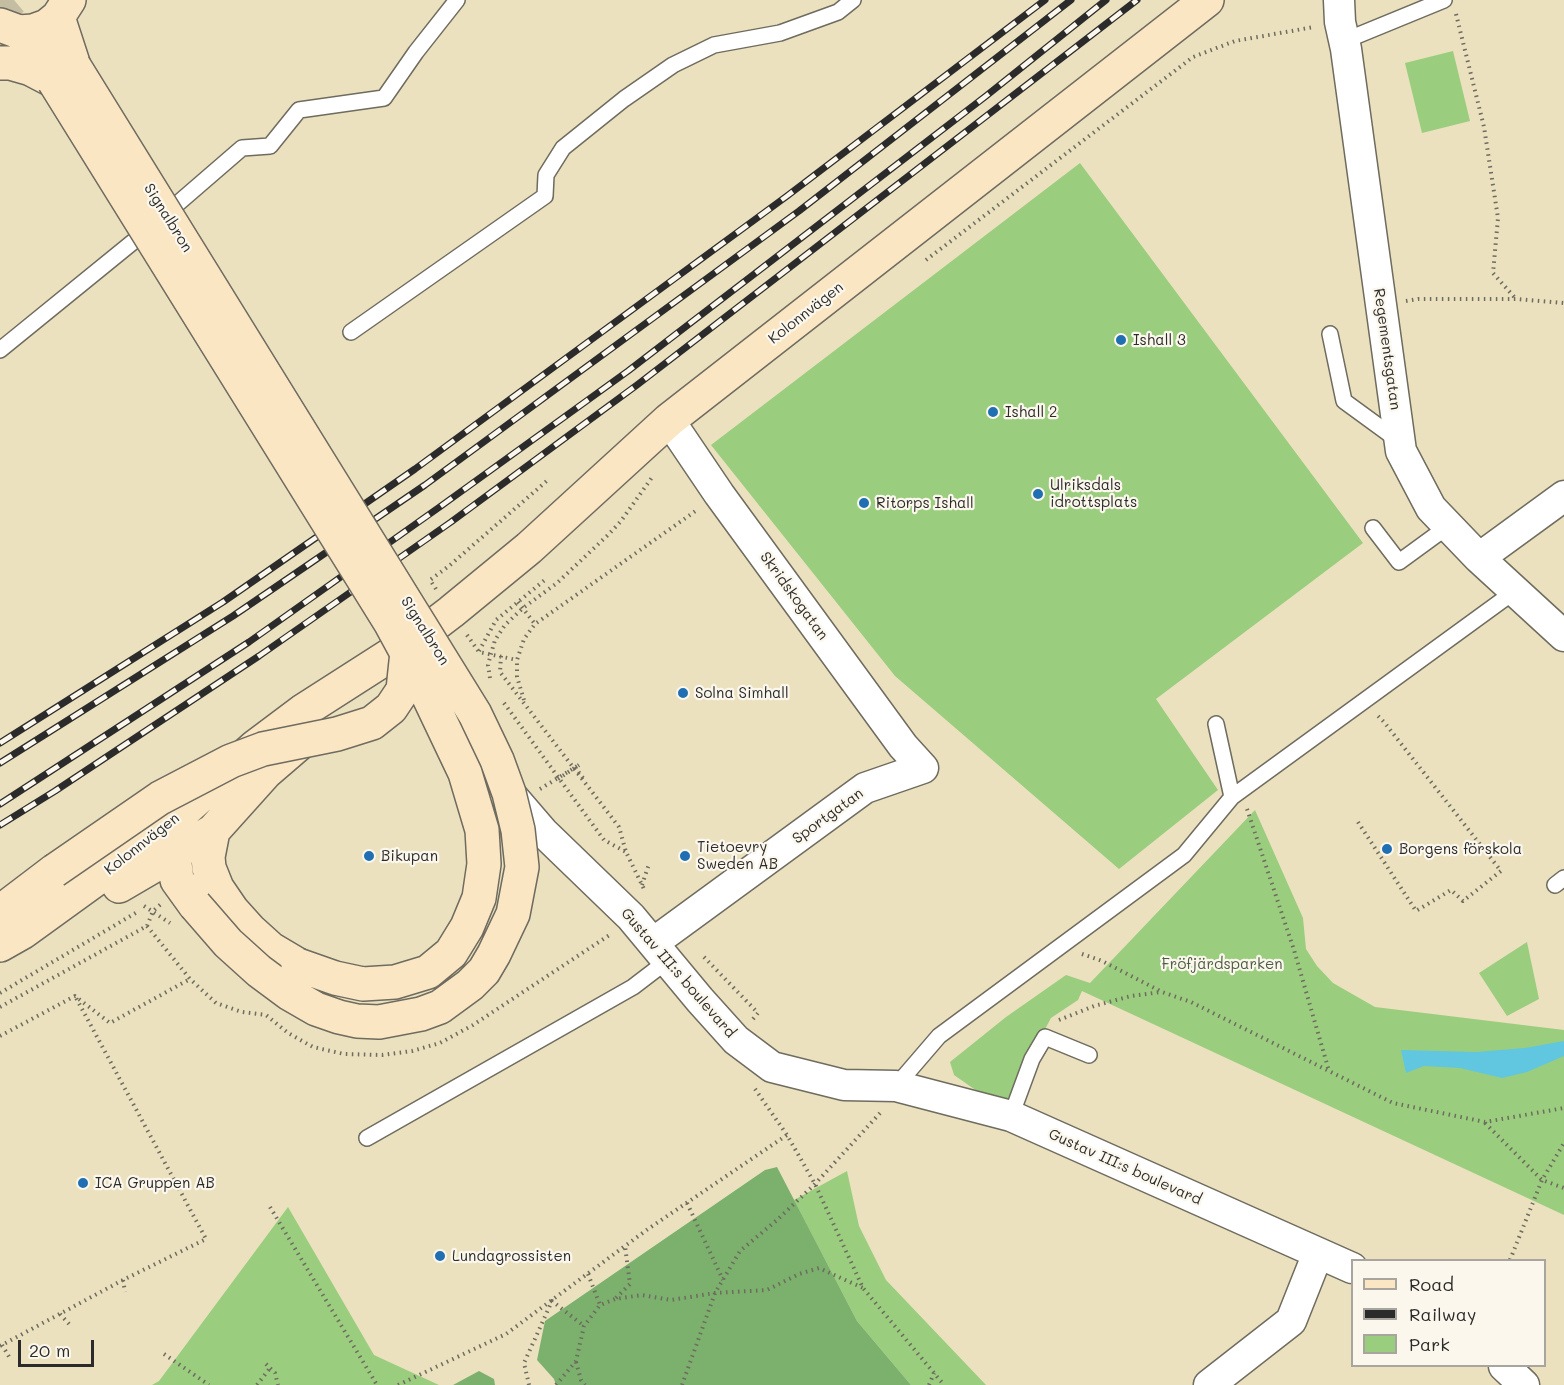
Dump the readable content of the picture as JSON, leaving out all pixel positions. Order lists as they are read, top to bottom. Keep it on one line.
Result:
{"streets":{"street":["Signalbron","Kolonnvägen","Regementsgatan","Skridskogatan","Sportgatan","Gustav III:s boulevard"]},"crossings":[["Signalbron","Kolonnvägen"],["Signalbron","Gustav III:s boulevard"],["Kolonnvägen","Skridskogatan"],["Kolonnvägen","Gustav III:s boulevard"],["Skridskogatan","Sportgatan"],["Sportgatan","Gustav III:s boulevard"]],"parks":["Fröfjärdsparken"],"places":["Ishall 3","Ishall 2","Ulriksdals idrottsplats","Ritorps Ishall","Solna Simhall","Borgens förskola","Bikupan","Tietoevry Sweden AB","ICA Gruppen AB","Lundagrossisten"],"legend":["Road","Railway","Park"],"scale_bar":"20 m"}
